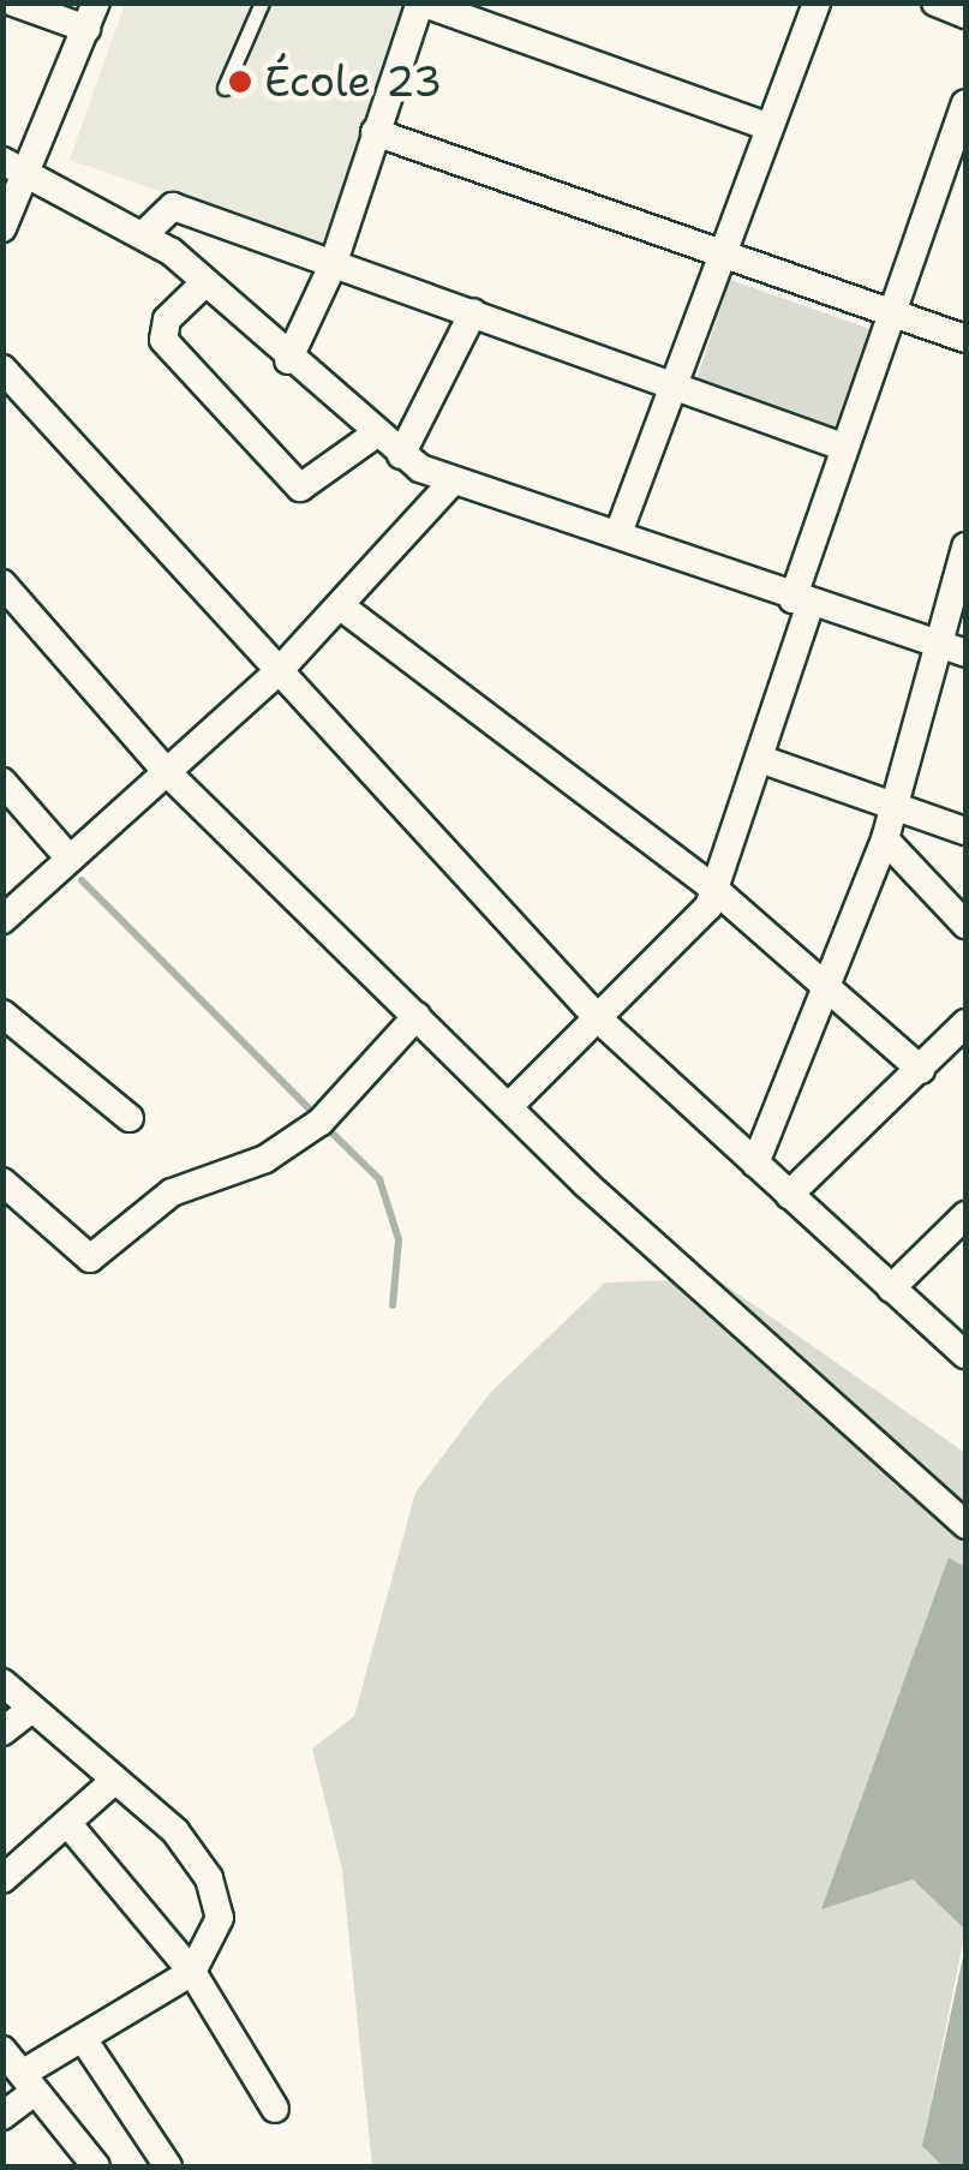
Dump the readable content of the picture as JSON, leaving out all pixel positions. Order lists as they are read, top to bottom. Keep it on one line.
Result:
{"places":["École 23"]}
